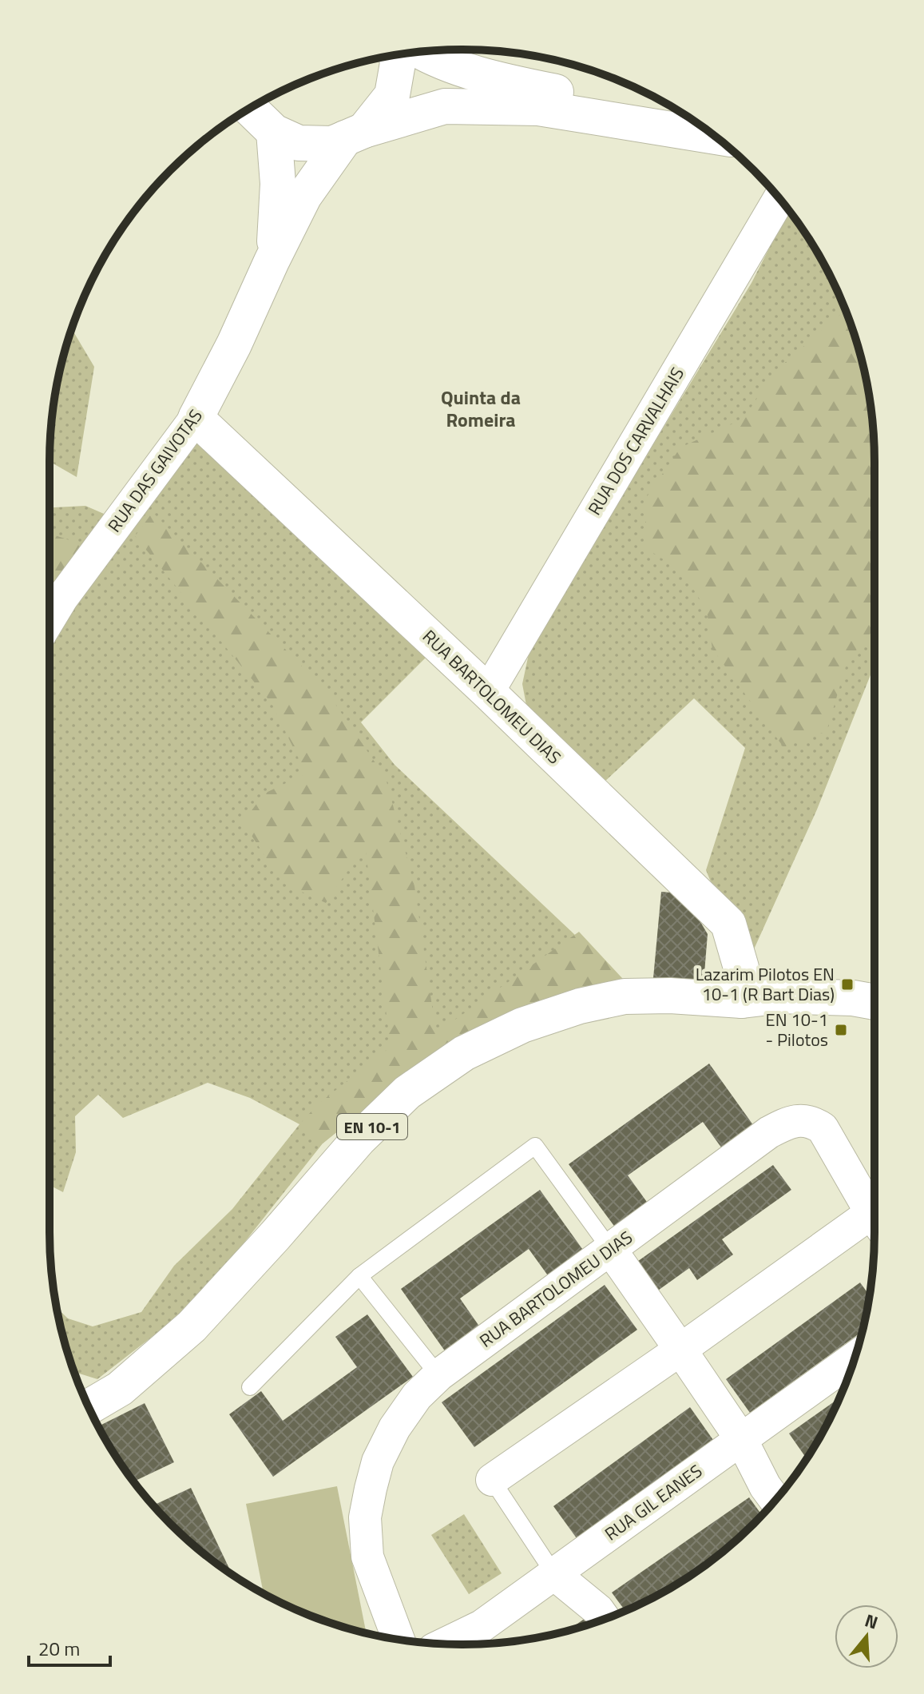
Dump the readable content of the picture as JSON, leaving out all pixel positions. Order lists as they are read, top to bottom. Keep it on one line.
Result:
{"streets":{"main road":["RUA DAS GAIVOTAS","RUA BARTOLOMEU DIAS","EN 10-1"],"street":["RUA DOS CARVALHAIS","RUA GIL EANES"]},"crossings":[["RUA DOS CARVALHAIS","RUA BARTOLOMEU DIAS"],["RUA DAS GAIVOTAS","RUA BARTOLOMEU DIAS"],["RUA BARTOLOMEU DIAS","EN 10-1"]],"districts":["Quinta da Romeira"],"places":{"transit":["Lazarim Pilotos EN 10-1 (R Bart Dias)","EN 10-1 - Pilotos"]},"scale_bar":"20 m","north":"top"}
